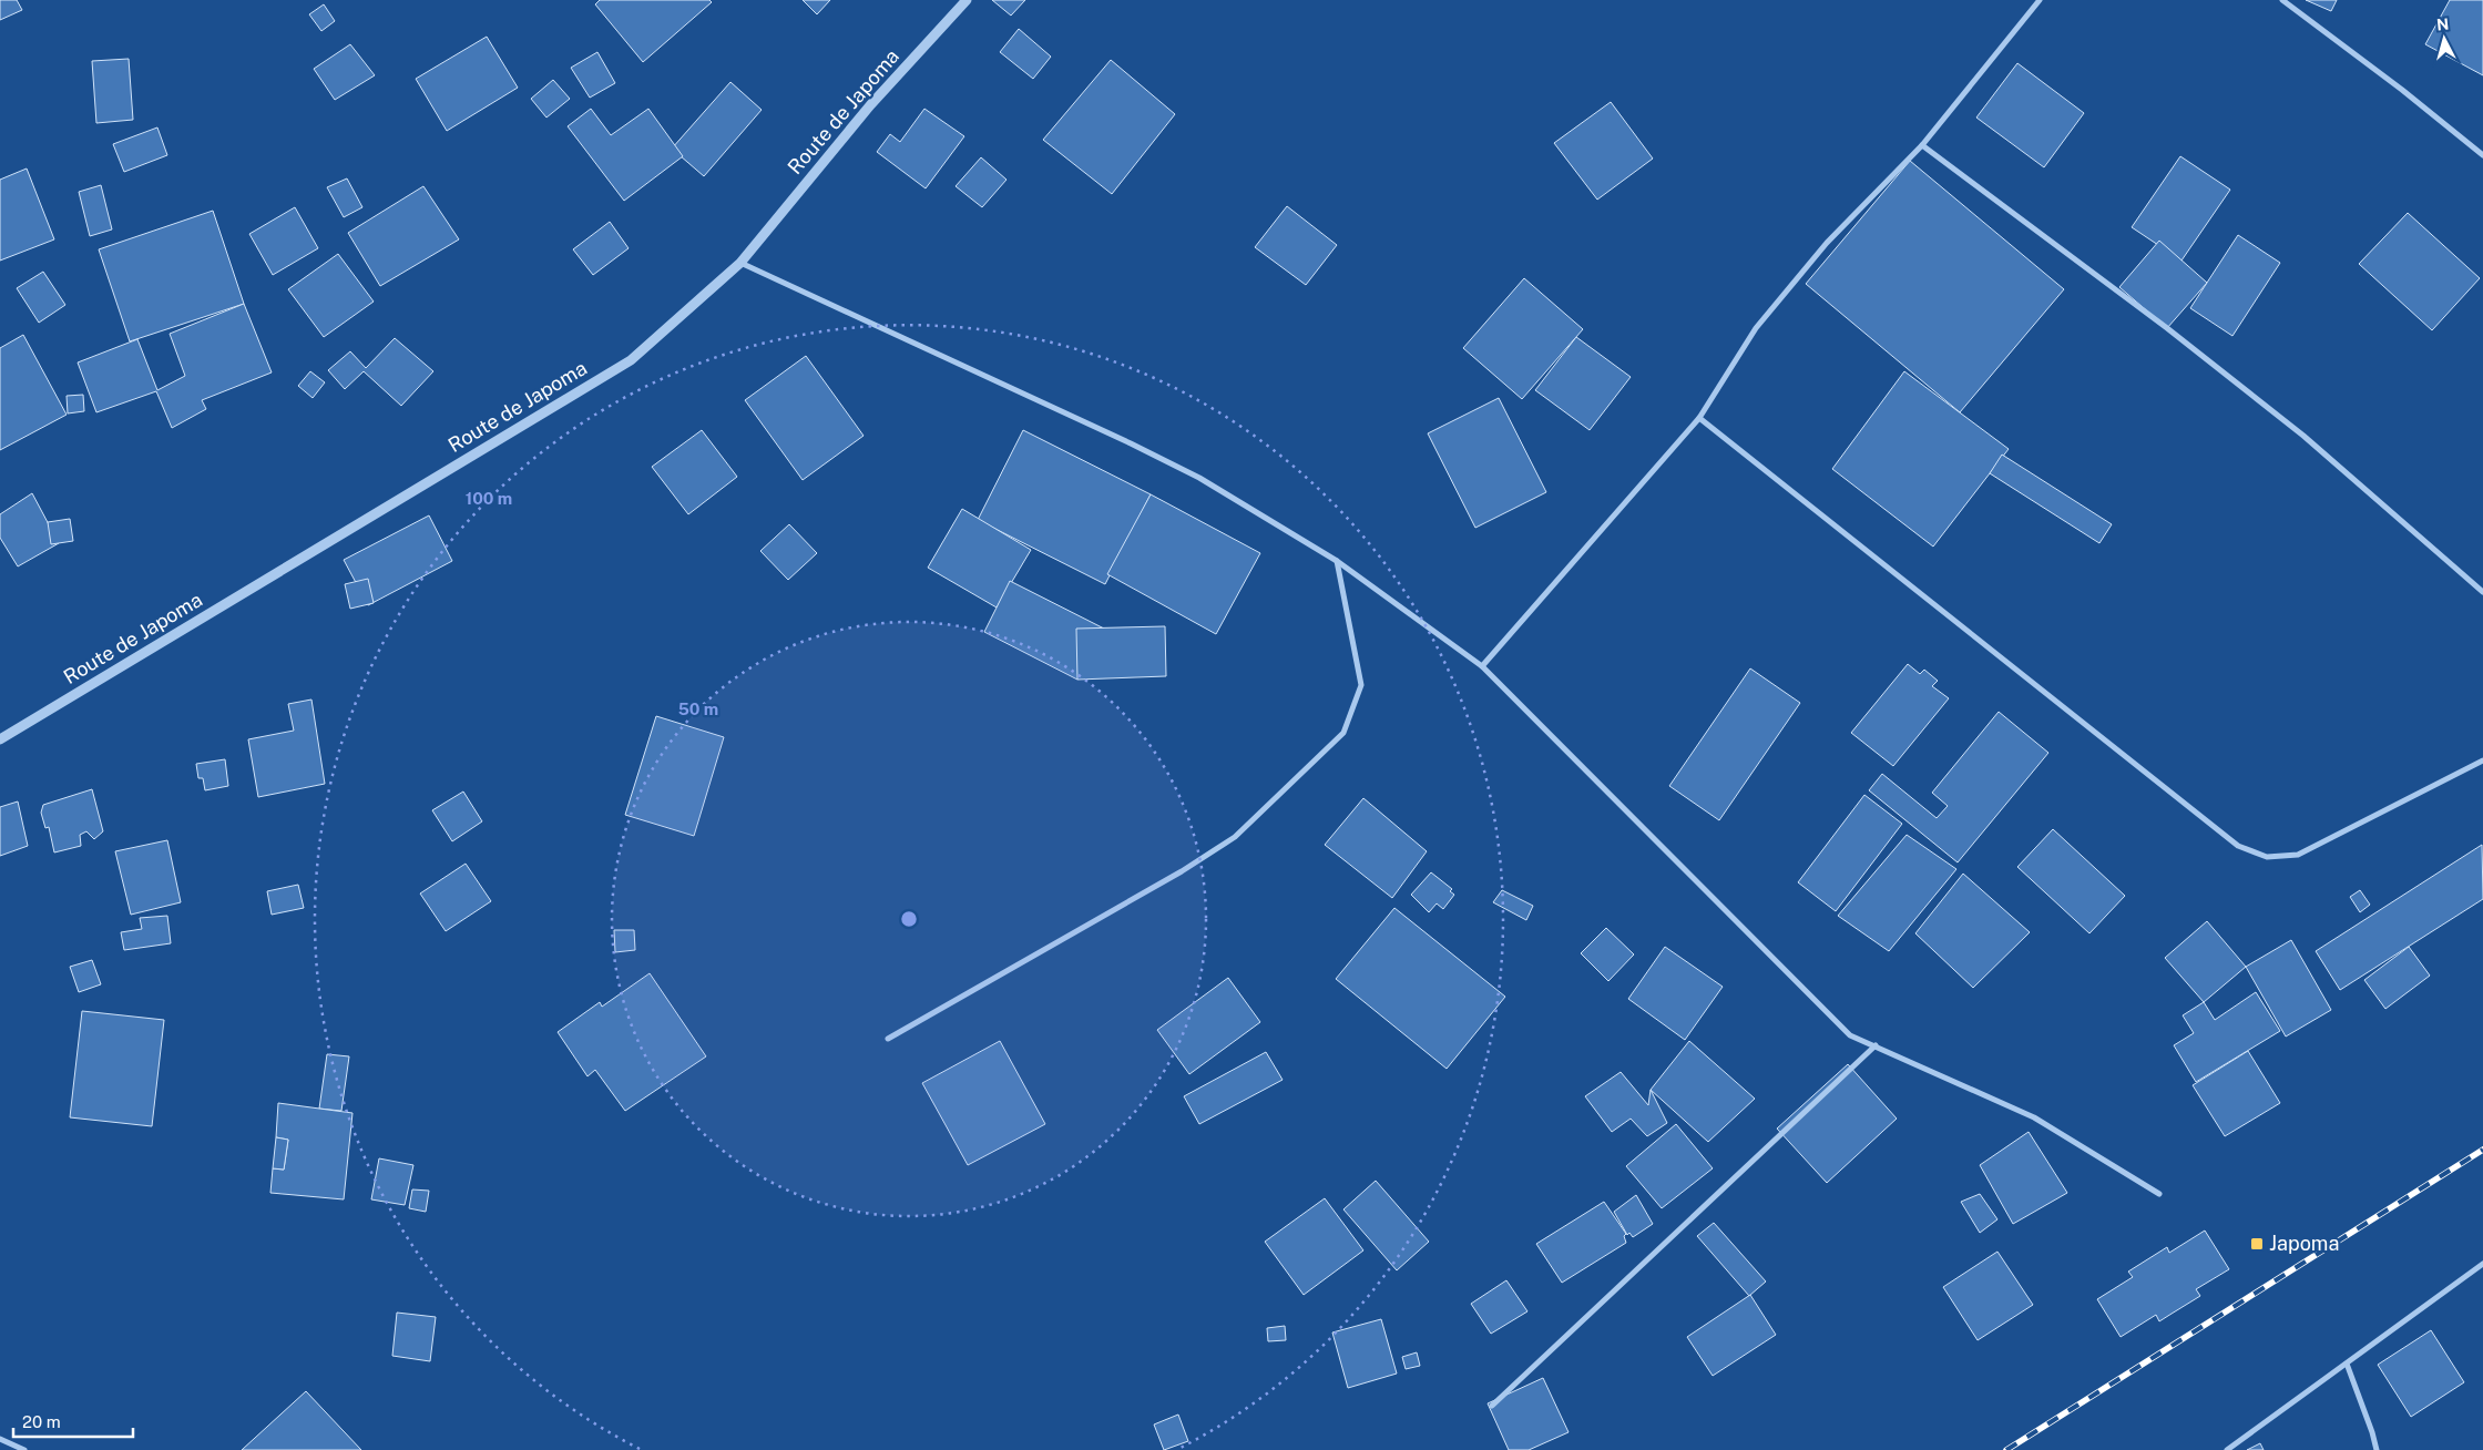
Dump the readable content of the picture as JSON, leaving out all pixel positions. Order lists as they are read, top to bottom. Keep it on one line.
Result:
{"streets":{"street":["Route de Japoma"]},"places":{"transit":["Japoma"]},"scale_bar":"20 m","north":"top","rings":["100 m","50 m"]}
